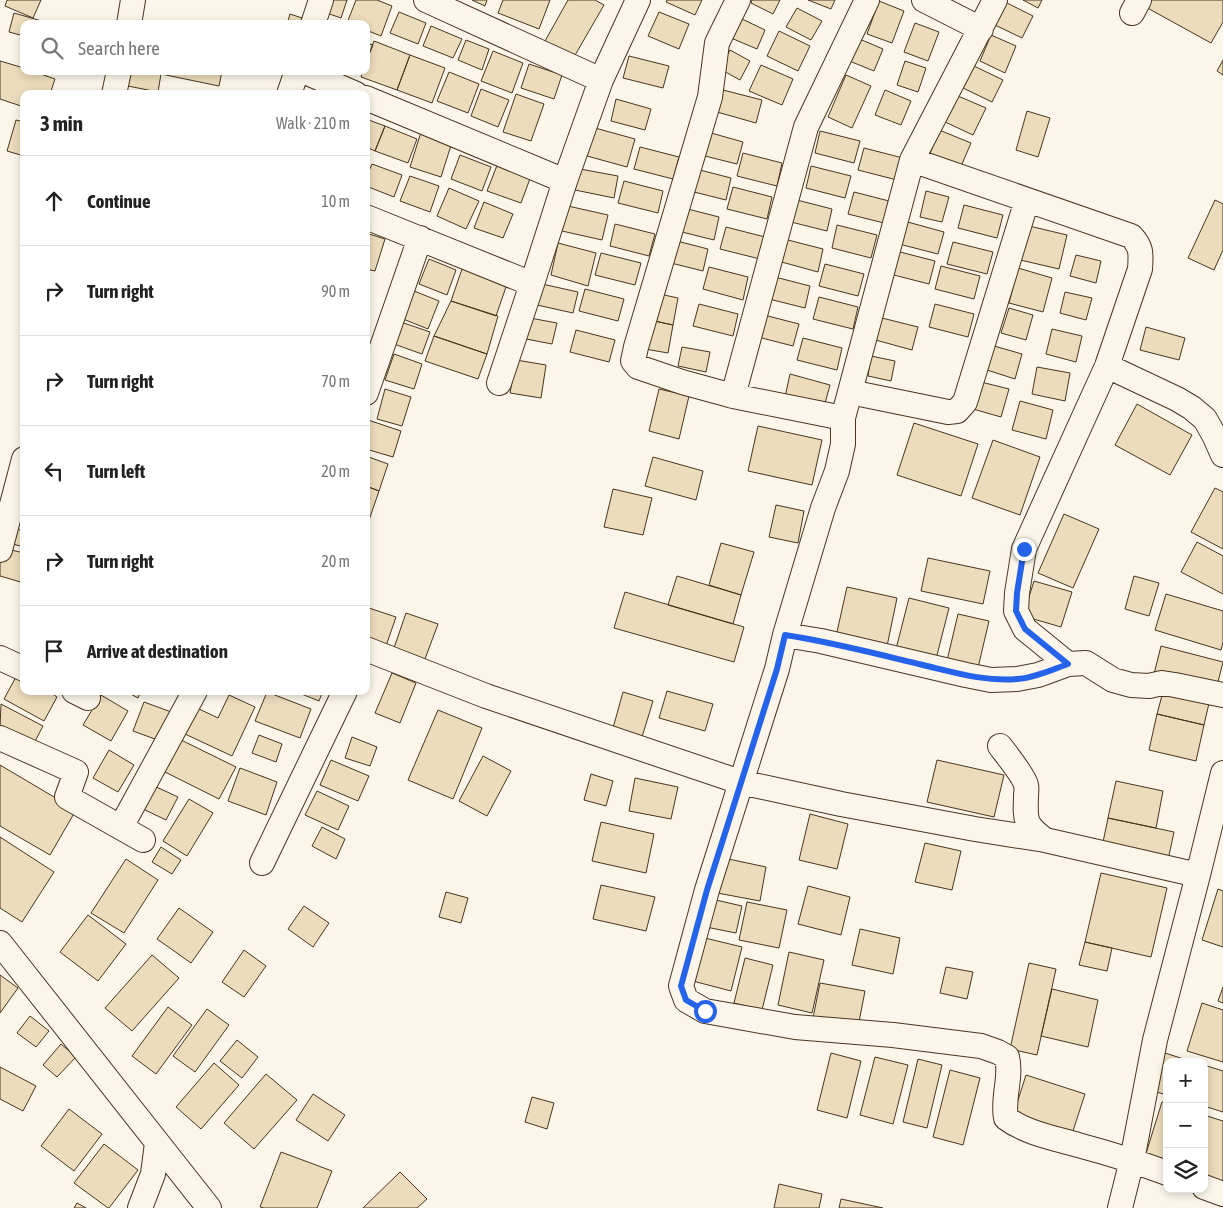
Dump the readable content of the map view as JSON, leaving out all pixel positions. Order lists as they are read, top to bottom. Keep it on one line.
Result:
{"page":{"search":"Search here","heading":["3 min","Walk · 210 m"],"list":[["Continue","10 m"],["Turn right","90 m"],["Turn right","70 m"],["Turn left","20 m"],["Turn right","20 m"],"Arrive at destination"],"map_buttons":["+","−"]}}
